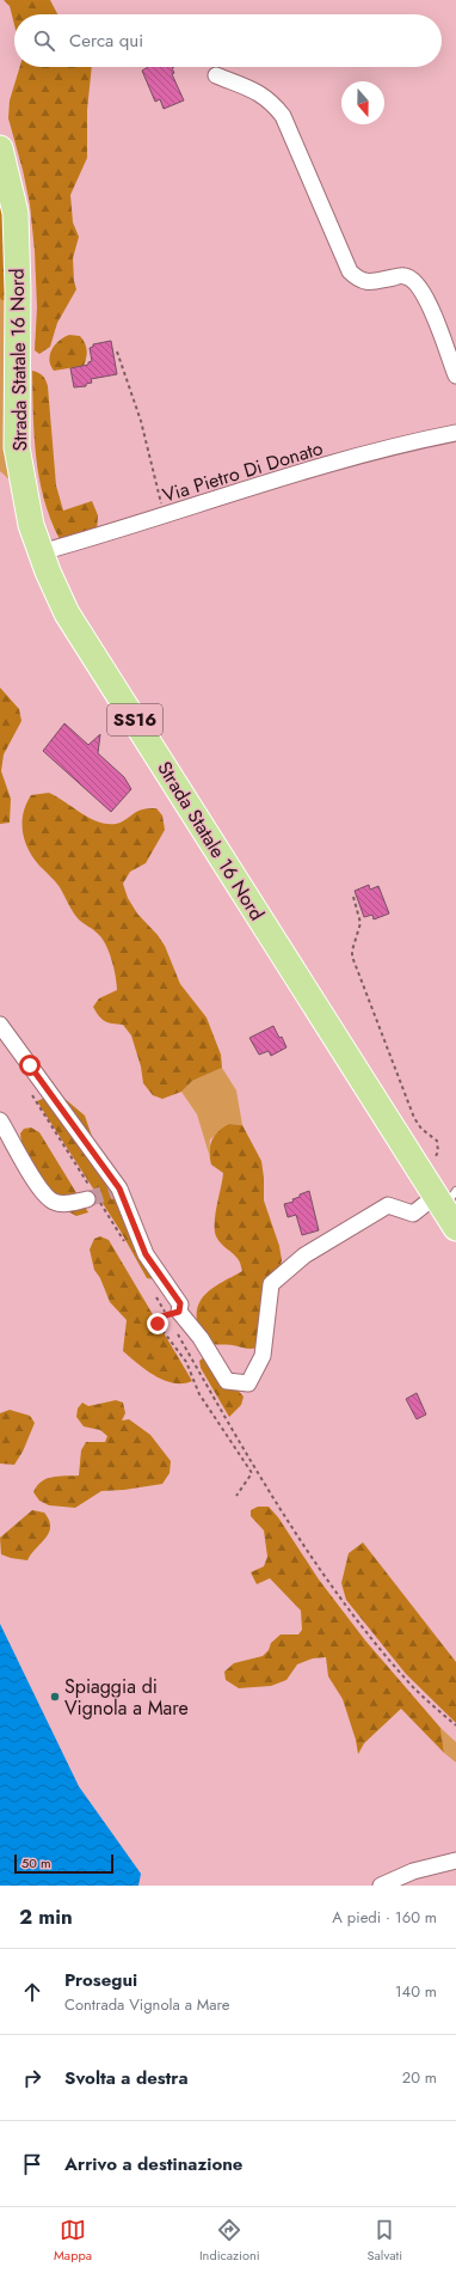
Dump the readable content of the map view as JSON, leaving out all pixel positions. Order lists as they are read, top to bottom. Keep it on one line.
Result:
{"streets":{"main road":["Strada Statale 16 Nord","SS16"],"street":["Via Pietro Di Donato"]},"crossings":[["Strada Statale 16 Nord","Via Pietro Di Donato"]],"places":["Spiaggia di Vignola a Mare"],"scale_bar":"50 m","north":"bottom","page":{"search":"Cerca qui","scale":"50 m","heading":["2 min","A piedi · 160 m"],"list":[["Prosegui","Contrada Vignola a Mare","140 m"],["Svolta a destra","20 m"],"Arrivo a destinazione"],"nav":["Mappa","Indicazioni","Salvati"]}}
